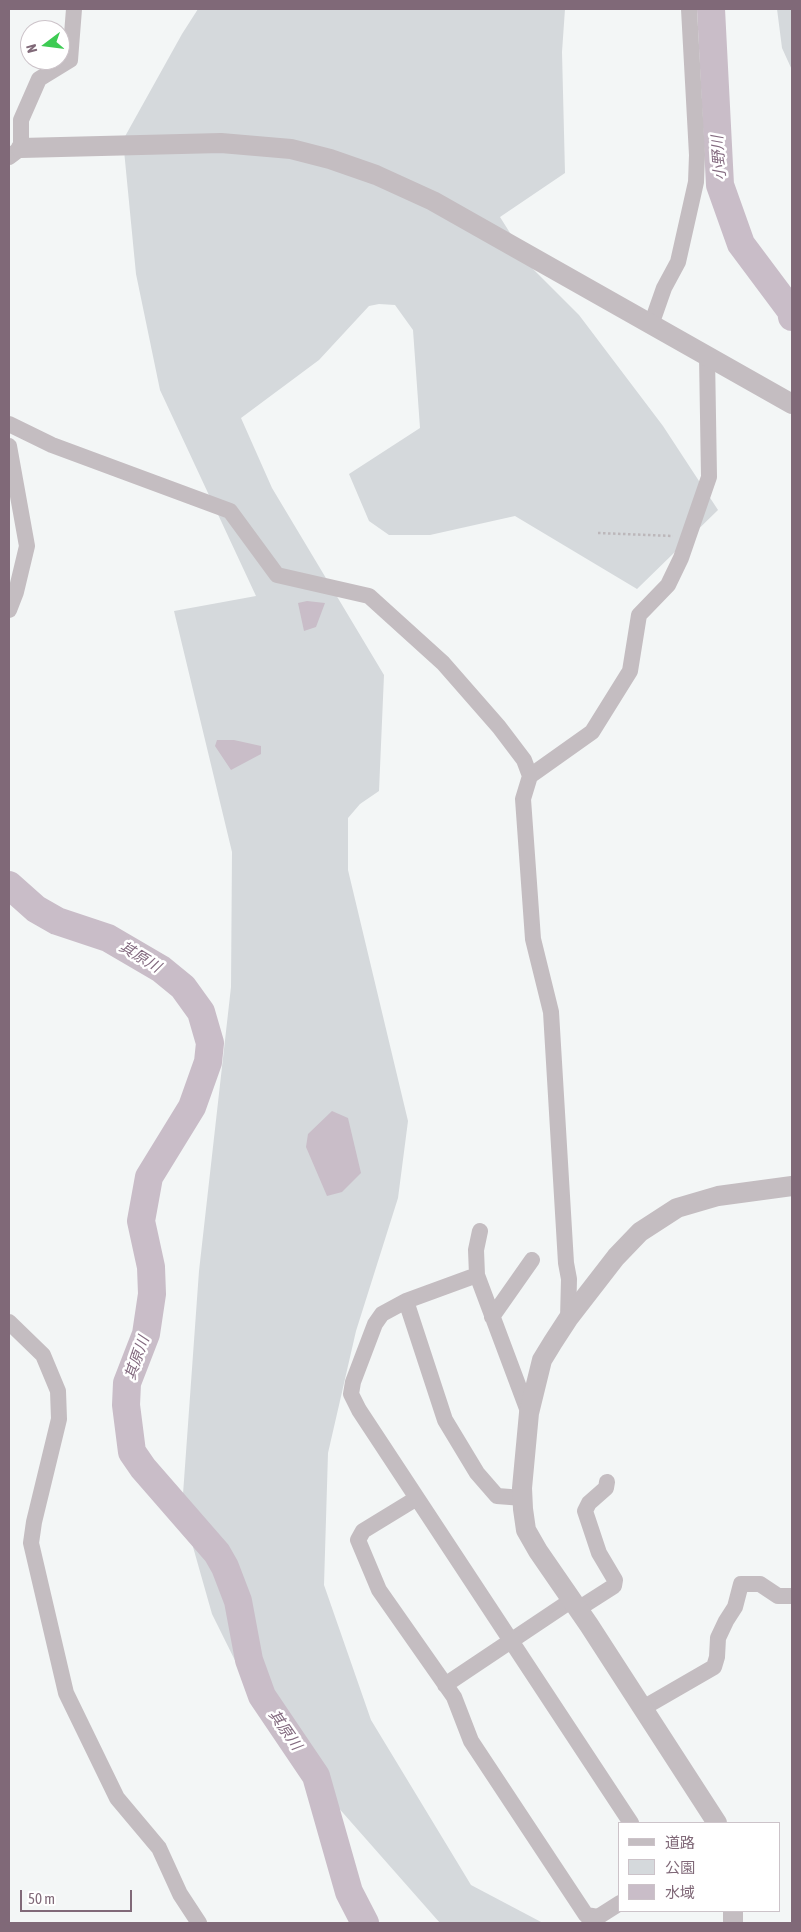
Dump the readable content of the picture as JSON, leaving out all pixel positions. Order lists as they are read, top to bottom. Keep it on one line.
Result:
{"water":["小野川","其原川"],"legend":["道路","公園","水域"],"scale_bar":"50 m","north":"left"}
